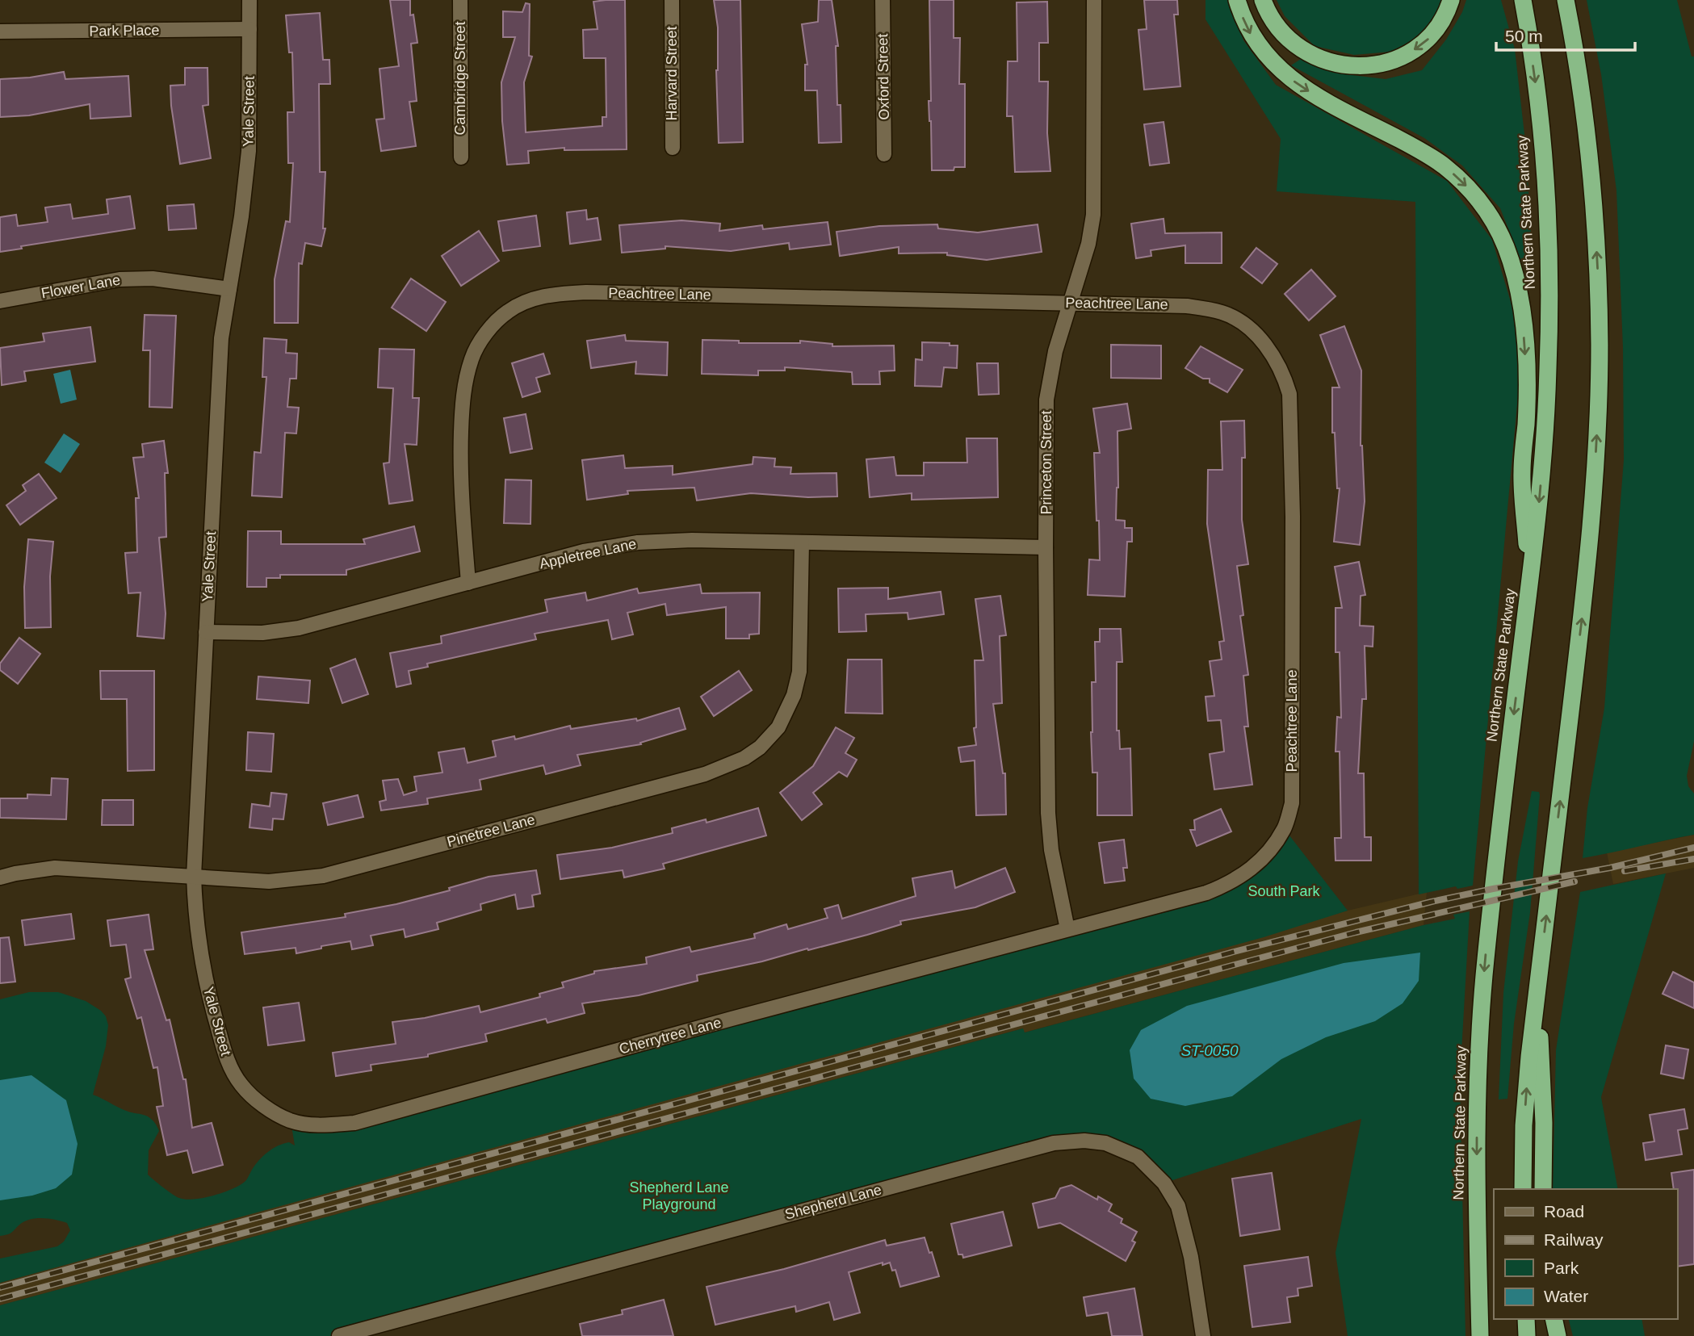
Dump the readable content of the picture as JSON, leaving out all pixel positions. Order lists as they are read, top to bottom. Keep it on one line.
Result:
{"streets":{"highway":["Northern State Parkway"],"street":["Park Place","Harvard Street","Oxford Street","Cambridge Street","Yale Street","Flower Lane","Peachtree Lane","Princeton Street","Appletree Lane","Pinetree Lane","Cherrytree Lane","Shepherd Lane"]},"crossings":[["Park Place","Yale Street"],["Yale Street","Flower Lane"],["Yale Street","Appletree Lane"],["Yale Street","Pinetree Lane"],["Yale Street","Cherrytree Lane"],["Peachtree Lane","Princeton Street"],["Peachtree Lane","Appletree Lane"],["Peachtree Lane","Cherrytree Lane"],["Princeton Street","Appletree Lane"],["Princeton Street","Cherrytree Lane"],["Appletree Lane","Pinetree Lane"]],"water":["ST-0050"],"parks":["South Park","Shepherd Lane Playground"],"legend":["Road","Railway","Park","Water"],"scale_bar":"50 m"}
